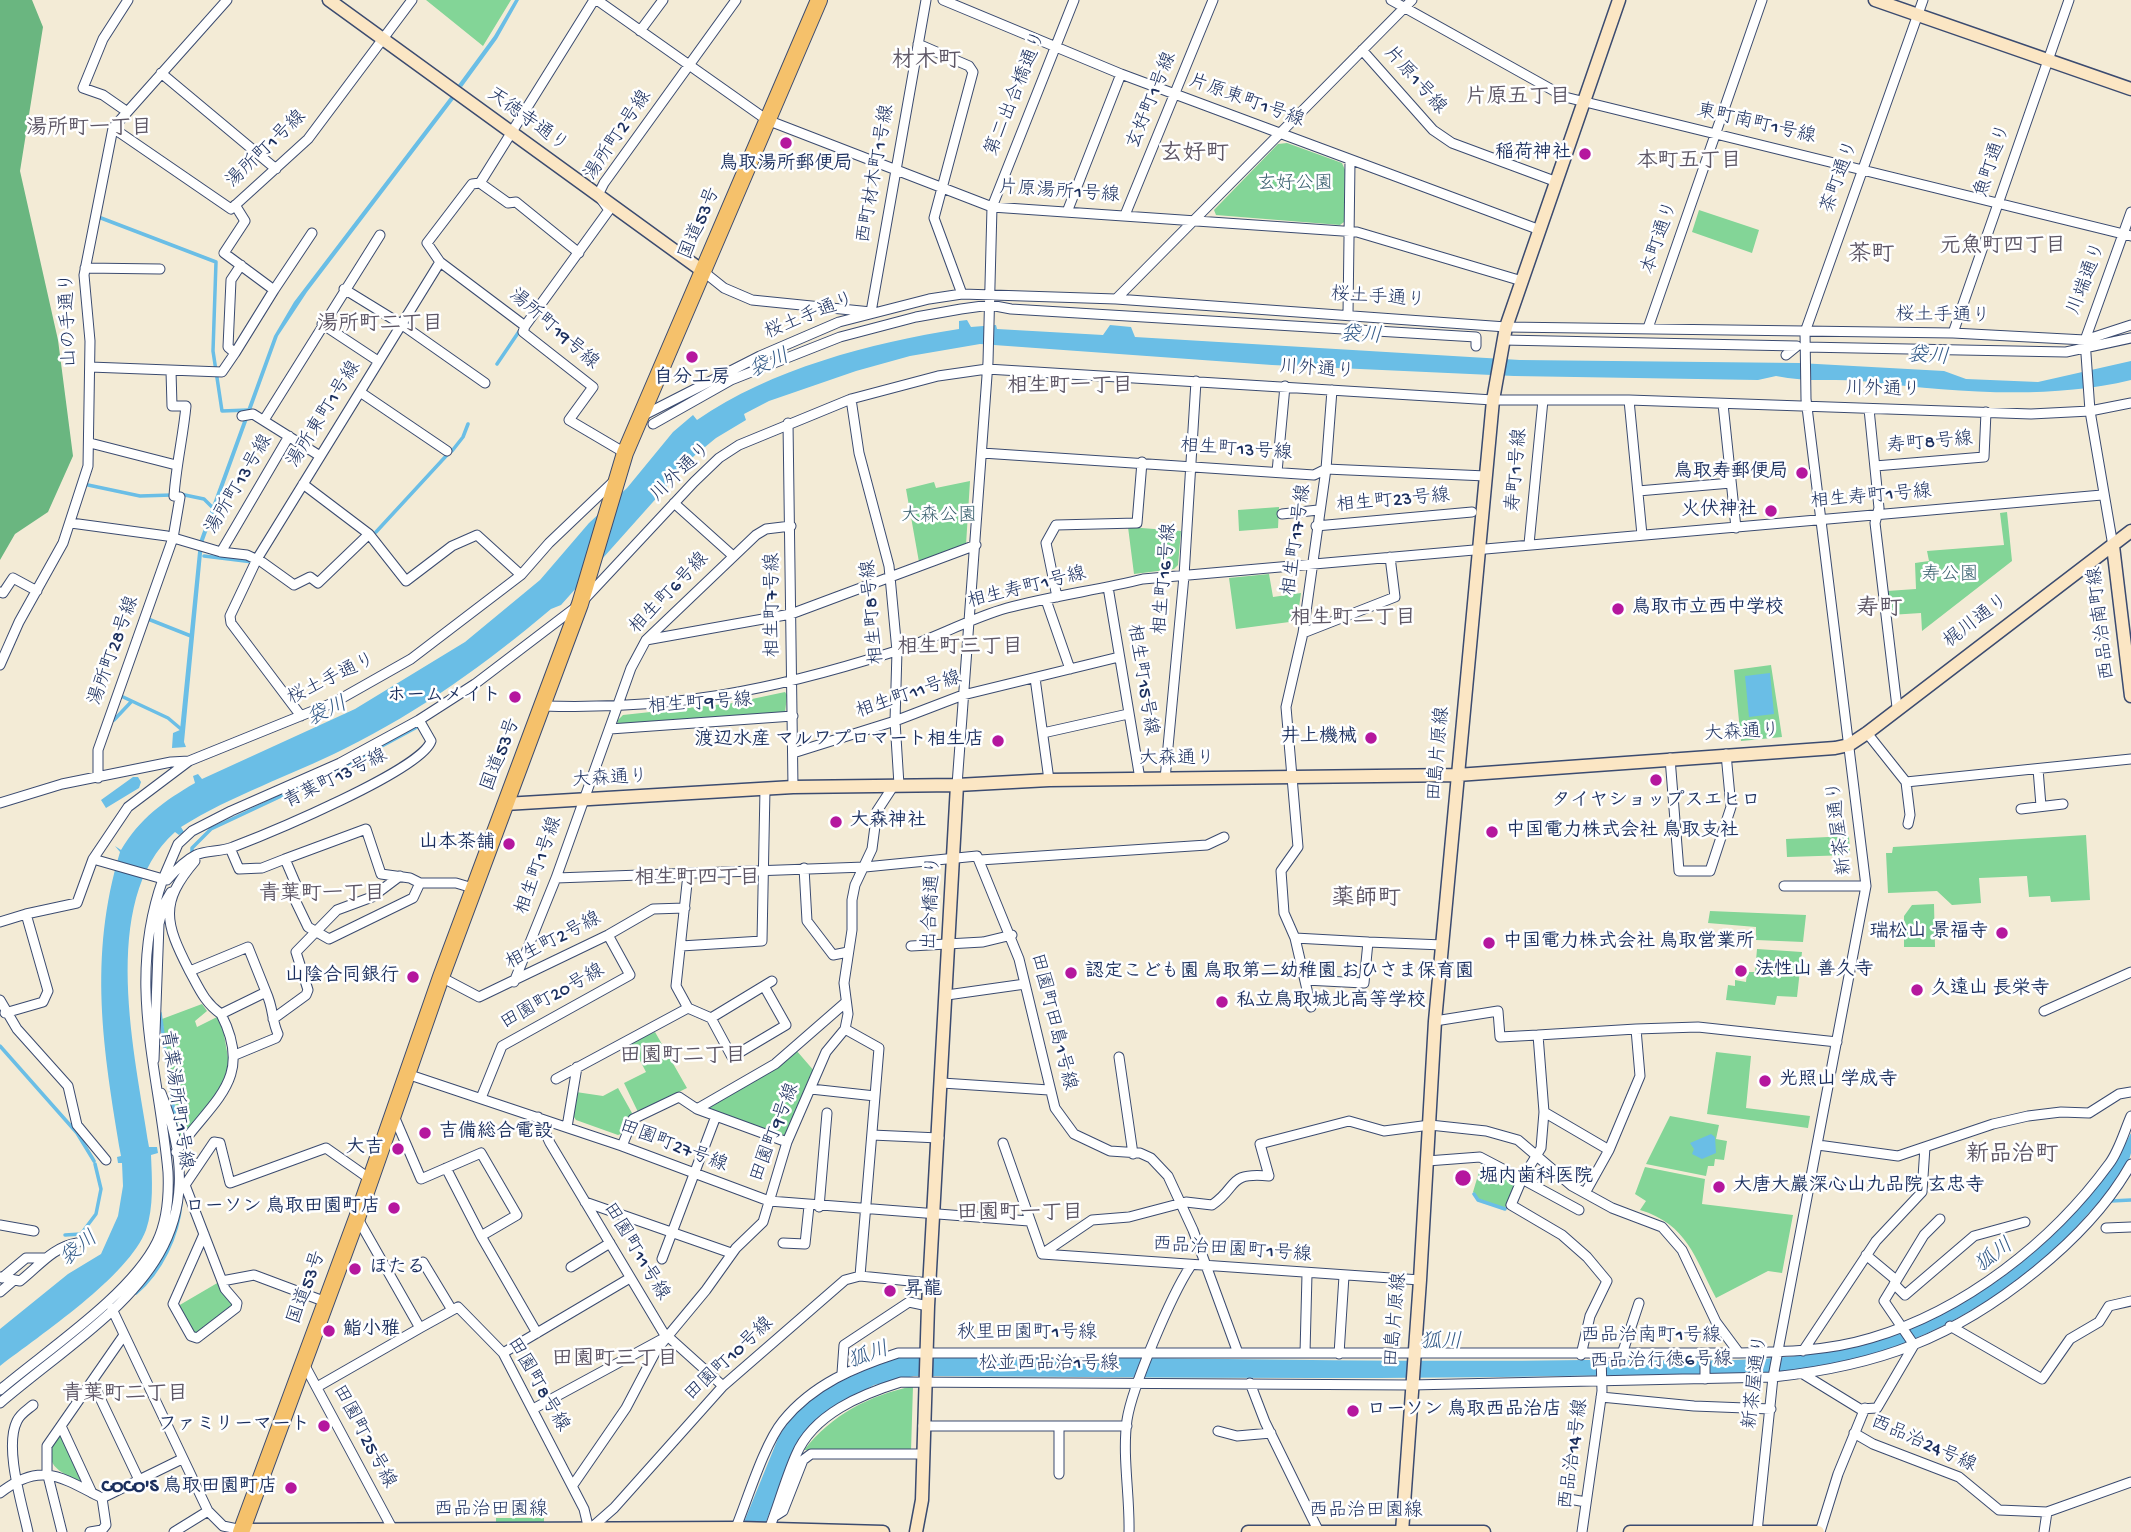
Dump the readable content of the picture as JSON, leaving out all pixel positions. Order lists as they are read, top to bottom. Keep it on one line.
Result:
{"streets":{"highway":["国道53号"],"street":["片原1号線","第二出合橋通り","玄好町1号線","片原東町1号線","天徳寺通り","東町南町1号線","湯所町2号線","湯所町1号線","魚町通り","西町材木町1号線","茶町通り","片原湯所1号線","本町通り","川端通り","桜土手通り","山の手通り","湯所町19号線","川外通り","湯所東町1号線","寿町8号線","相生町13号線","寿町1号線","湯所町13号線","相生寿町1号線","相生町23号線","相生町17号線","相生町16号線","相生町6号線","相生町7号線","相生町8号線","梶川通り","西品治南町線","湯所町28号線","相生町15号線","相生町11号線","相生町9号線","大森通り","田島片原線","青葉町13号線","新茶屋通り","相生町1号線","出合橋通り","相生町2号線","田園町20号線","田園町田島1号線","青葉湯所町1号線","田園町9号線","田園町27号線","西品治田園町1号線","田園町11号線","秋里田園町1号線","西品治南町1号線","田園町10号線","西品治行徳6号線","松並西品治1号線","田園町8号線","田園町25号線","西品治24号線","西品治14号線","西品治田園線"]},"crossings":[["片原1号線","田島片原線"],["第二出合橋通り","片原東町1号線"],["第二出合橋通り","片原湯所1号線"],["第二出合橋通り","桜土手通り"],["第二出合橋通り","川外通り"],["第二出合橋通り","出合橋通り"],["玄好町1号線","片原東町1号線"],["玄好町1号線","片原湯所1号線"],["片原東町1号線","田島片原線"],["天徳寺通り","湯所町2号線"],["天徳寺通り","湯所町1号線"],["天徳寺通り","国道53号"],["東町南町1号線","魚町通り"],["東町南町1号線","茶町通り"],["東町南町1号線","本町通り"],["東町南町1号線","川端通り"],["東町南町1号線","田島片原線"],["湯所町2号線","片原湯所1号線"],["湯所町2号線","湯所町19号線"],["湯所町1号線","山の手通り"],["魚町通り","桜土手通り"],["西町材木町1号線","片原湯所1号線"],["西町材木町1号線","桜土手通り"],["茶町通り","桜土手通り"],["茶町通り","川外通り"],["茶町通り","新茶屋通り"],["片原湯所1号線","国道53号"],["片原湯所1号線","田島片原線"],["国道53号","桜土手通り"],["国道53号","湯所町19号線"],["国道53号","川外通り"],["国道53号","相生寿町1号線"],["国道53号","大森通り"],["国道53号","相生町2号線"],["国道53号","田園町27号線"],["国道53号","田園町25号線"],["国道53号","西品治田園線"],["本町通り","桜土手通り"],["川端通り","桜土手通り"],["川端通り","川外通り"],["桜土手通り","湯所東町1号線"],["桜土手通り","湯所町28号線"],["桜土手通り","田島片原線"],["湯所町19号線","湯所東町1号線"],["川外通り","寿町8号線"],["川外通り","寿町1号線"],["川外通り","相生町17号線"],["川外通り","相生町16号線"],["川外通り","相生町7号線"],["川外通り","相生町8号線"],["川外通り","田島片原線"],["川外通り","新茶屋通り"],["川外通り","出合橋通り"],["相生町13号線","相生町17号線"],["相生町13号線","相生町16号線"],["相生町13号線","田島片原線"],["相生町13号線","出合橋通り"],["寿町1号線","相生寿町1号線"],["相生寿町1号線","相生町17号線"],["相生寿町1号線","相生町16号線"],["相生寿町1号線","相生町6号線"],["相生寿町1号線","相生町7号線"],["相生寿町1号線","相生町8号線"],["相生寿町1号線","相生町15号線"],["相生寿町1号線","田島片原線"],["相生寿町1号線","新茶屋通り"],["相生寿町1号線","出合橋通り"],["相生町23号線","相生町17号線"],["相生町17号線","大森通り"],["相生町16号線","大森通り"],["相生町6号線","相生町7号線"],["相生町6号線","相生町9号線"],["相生町6号線","大森通り"],["相生町6号線","相生町1号線"],["相生町7号線","相生町11号線"],["相生町7号線","相生町9号線"],["相生町7号線","大森通り"],["相生町8号線","相生町11号線"],["相生町8号線","大森通り"],["梶川通り","西品治南町線"],["梶川通り","大森通り"],["梶川通り","新茶屋通り"],["相生町15号線","相生町11号線"],["相生町15号線","大森通り"],["相生町11号線","出合橋通り"],["大森通り","田島片原線"],["大森通り","新茶屋通り"],["大森通り","相生町1号線"],["大森通り","出合橋通り"],["田島片原線","西品治田園町1号線"],["田島片原線","秋里田園町1号線"],["田島片原線","西品治南町1号線"],["田島片原線","西品治行徳6号線"],["田島片原線","松並西品治1号線"],["田島片原線","西品治田園線"],["青葉町13号線","青葉湯所町1号線"],["新茶屋通り","西品治南町1号線"],["新茶屋通り","西品治行徳6号線"],["相生町1号線","相生町2号線"],["出合橋通り","田園町27号線"],["出合橋通り","秋里田園町1号線"],["出合橋通り","松並西品治1号線"],["相生町2号線","田園町20号線"],["田園町20号線","田園町27号線"],["田園町田島1号線","西品治田園町1号線"],["田園町田島1号線","秋里田園町1号線"],["田園町9号線","田園町27号線"],["田園町9号線","田園町11号線"],["田園町9号線","田園町8号線"],["田園町27号線","田園町11号線"],["田園町11号線","田園町10号線"],["秋里田園町1号線","西品治南町1号線"],["秋里田園町1号線","西品治田園線"],["西品治南町1号線","西品治14号線"],["田園町10号線","田園町8号線"],["田園町10号線","西品治田園線"],["西品治行徳6号線","松並西品治1号線"],["西品治行徳6号線","西品治24号線"],["西品治行徳6号線","西品治14号線"],["松並西品治1号線","西品治田園線"],["田園町8号線","西品治田園線"],["田園町25号線","西品治田園線"]],"districts":["材木町","片原五丁目","湯所町一丁目","玄好町","本町五丁目","元魚町四丁目","茶町","湯所町二丁目","相生町一丁目","寿町","相生町二丁目","相生町三丁目","相生町四丁目","青葉町一丁目","薬師町","田園町二丁目","新品治町","田園町一丁目","田園町三丁目","青葉町二丁目"],"water":["袋川","狐川"],"parks":["玄好公園","大森公園","寿公園"],"places":["鳥取湯所郵便局","稲荷神社","自分工房","鳥取寿郵便局","火伏神社","鳥取市立西中学校","ホームメイト","井上機械","渡辺水産 マルワプロマート相生店","タイヤショップスエヒロ","大森神社","中国電力株式会社 鳥取支社","山本茶舗","瑞松山 景福寺","中国電力株式会社 鳥取営業所","法性山 善久寺","認定こども園 鳥取第二幼稚園 おひさま保育園","山陰合同銀行","久遠山 長栄寺","私立鳥取城北高等学校","光照山 学成寺","吉備総合電設","大吉","堀内歯科医院","大唐大巖深心山九品院 玄忠寺","ローソン 鳥取田園町店","ほたる","昇龍","鮨小雅","ローソン 鳥取西品治店","ファミリーマート","COCO'S 鳥取田園町店"]}
